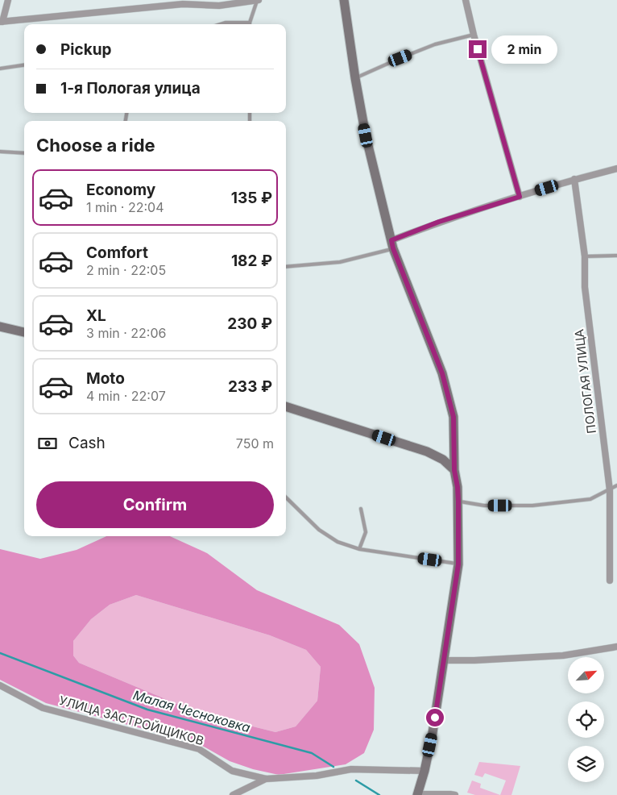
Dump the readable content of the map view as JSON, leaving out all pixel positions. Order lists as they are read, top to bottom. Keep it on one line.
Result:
{"streets":{"street":["ПОЛОГАЯ УЛИЦА","УЛИЦА ЗАСТРОЙЩИКОВ"]},"water":["Малая Чесноковка"],"north":"top right","page":{"banner":["Pickup","1-я Пологая улица"],"bubble":"2 min","heading":"Choose a ride","list":[{"name":"Economy","note":"1 min · 22:04","value":"135 ₽"},{"name":"Comfort","note":"2 min · 22:05","value":"182 ₽"},{"name":"XL","note":"3 min · 22:06","value":"230 ₽"},{"name":"Moto","note":"4 min · 22:07","value":"233 ₽"}],"pay":["Cash","750 m"],"buttons":"Confirm"}}
